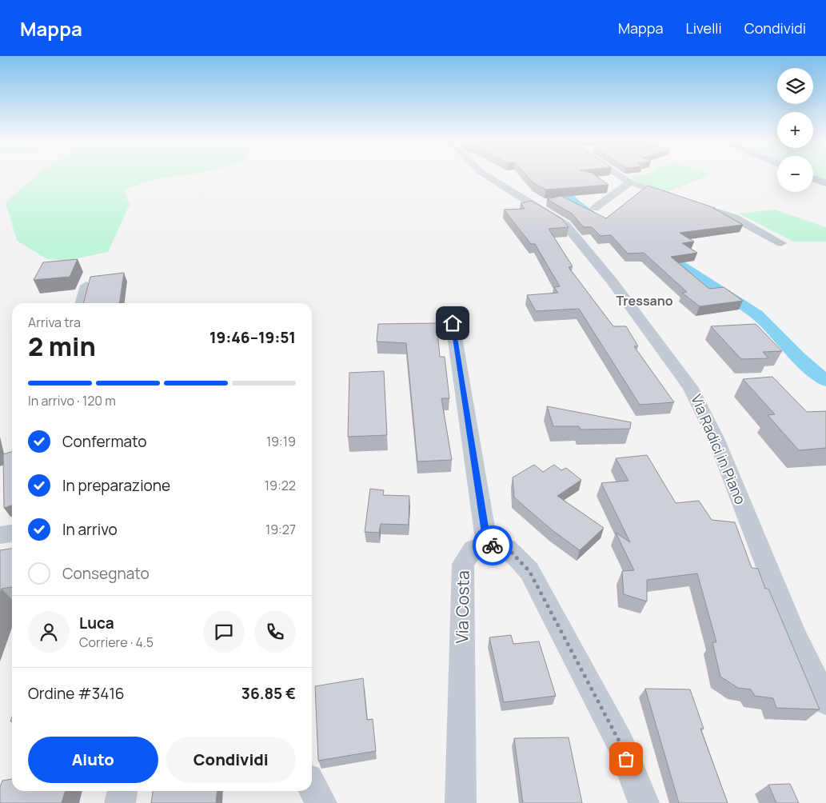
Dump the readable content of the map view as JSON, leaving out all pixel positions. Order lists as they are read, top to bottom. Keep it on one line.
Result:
{"streets":{"street":["Via Radici in Piano","Via Costa"]},"districts":["Tressano"],"page":{"header":"Mappa","nav":["Mappa","Livelli","Condividi"],"map_buttons":["+","−"],"heading":["2 min","Arriva tra","19:46–19:51"],"panel":["Luca","Corriere · 4.5","Ordine #3416","36.85 €"],"bar":"In arrivo · 120 m","list":[["Confermato","19:19"],["In preparazione","19:22"],["In arrivo","19:27"],"Consegnato"],"buttons":["Aiuto","Condividi"]}}
